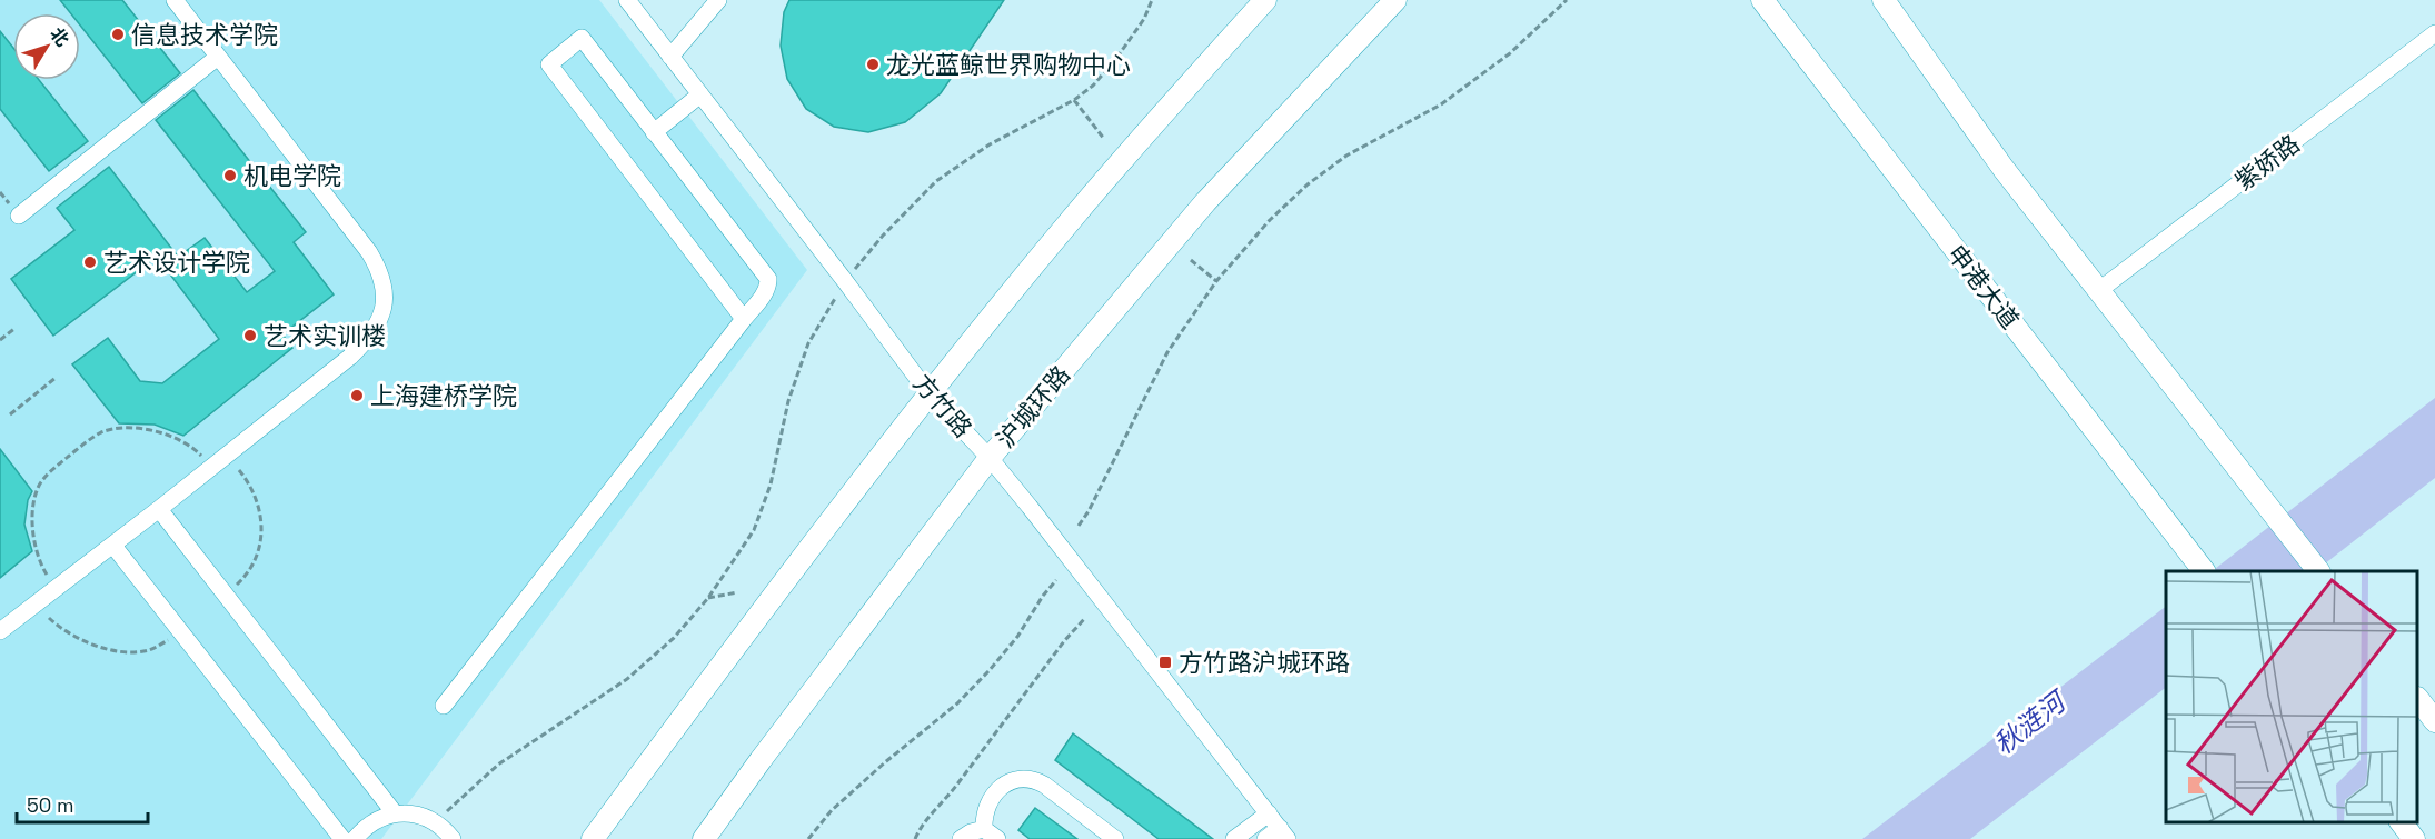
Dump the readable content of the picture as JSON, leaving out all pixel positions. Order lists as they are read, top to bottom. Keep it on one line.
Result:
{"streets":{"main road":["申港大道","沪城环路"],"street":["紫娇路","方竹路"]},"crossings":[["方竹路","沪城环路"]],"water":["秋涟河"],"places":{"other":["信息技术学院","龙光蓝鲸世界购物中心","机电学院","艺术设计学院","艺术实训楼","上海建桥学院"],"transit":["方竹路沪城环路"]},"scale_bar":"50 m","north":"top right"}
